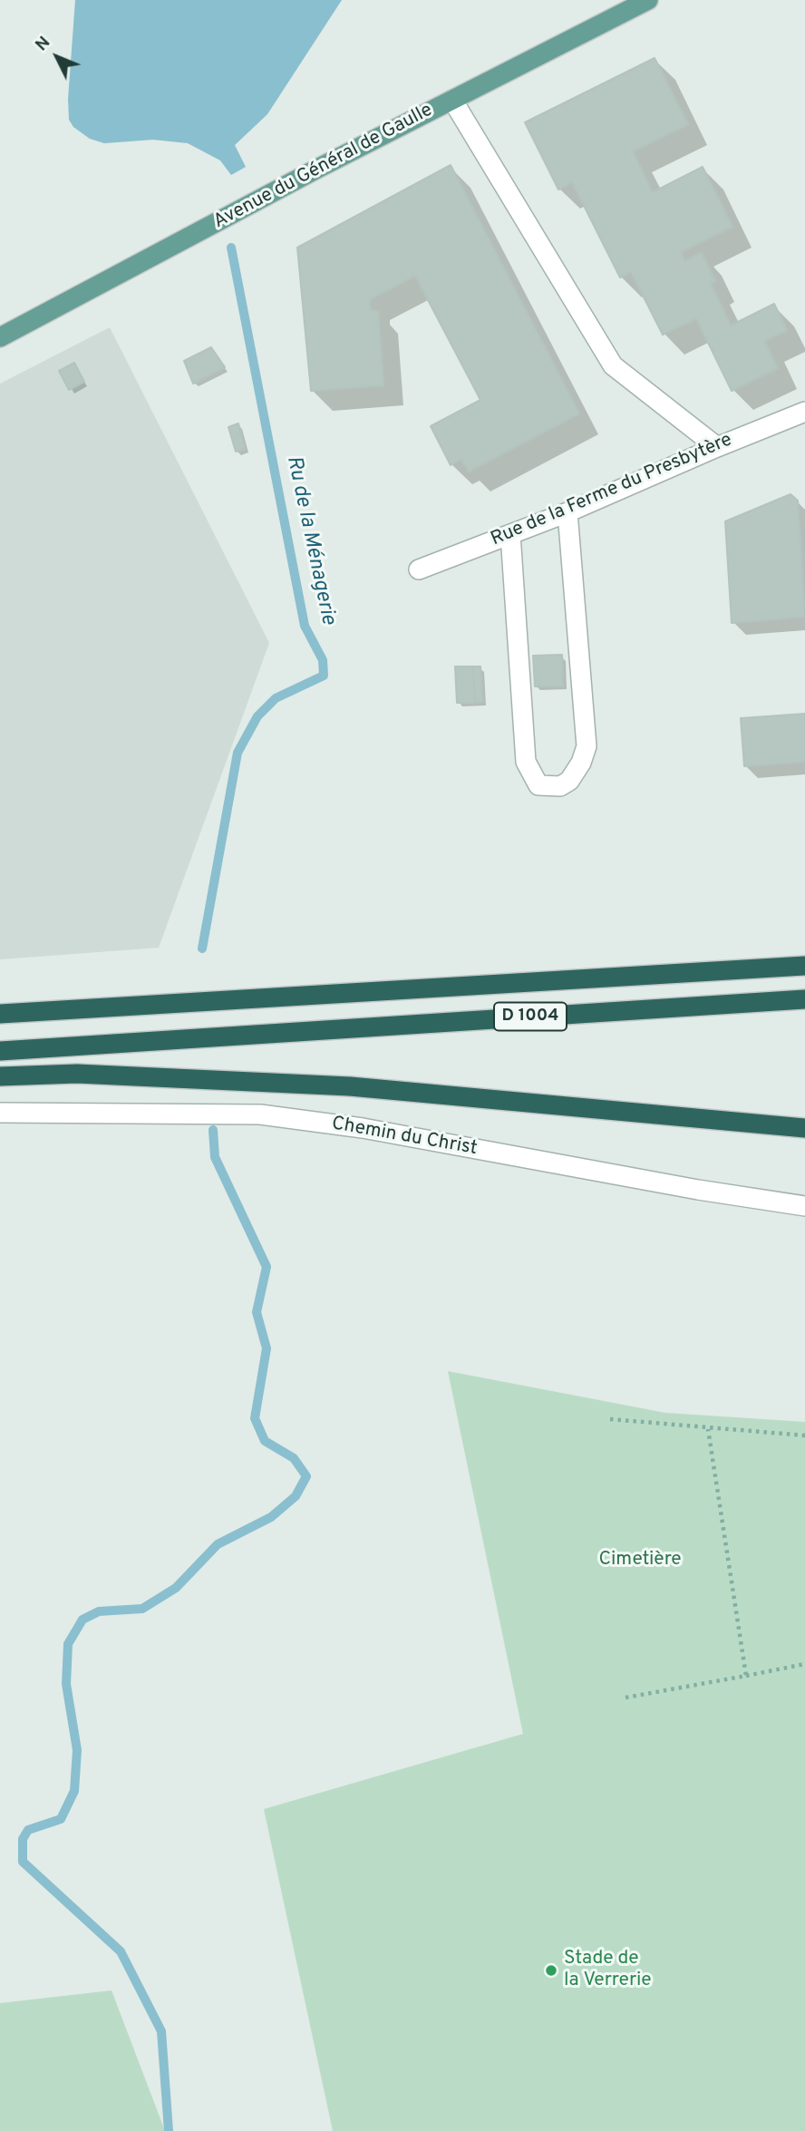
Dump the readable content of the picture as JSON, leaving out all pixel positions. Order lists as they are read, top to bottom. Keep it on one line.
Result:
{"streets":{"highway":["D 1004"],"main road":["Avenue du Général de Gaulle"],"street":["Rue de la Ferme du Presbytère","Chemin du Christ"]},"water":["Ru de la Ménagerie"],"parks":["Cimetière"],"places":["Stade de la Verrerie"],"north":"top left"}
